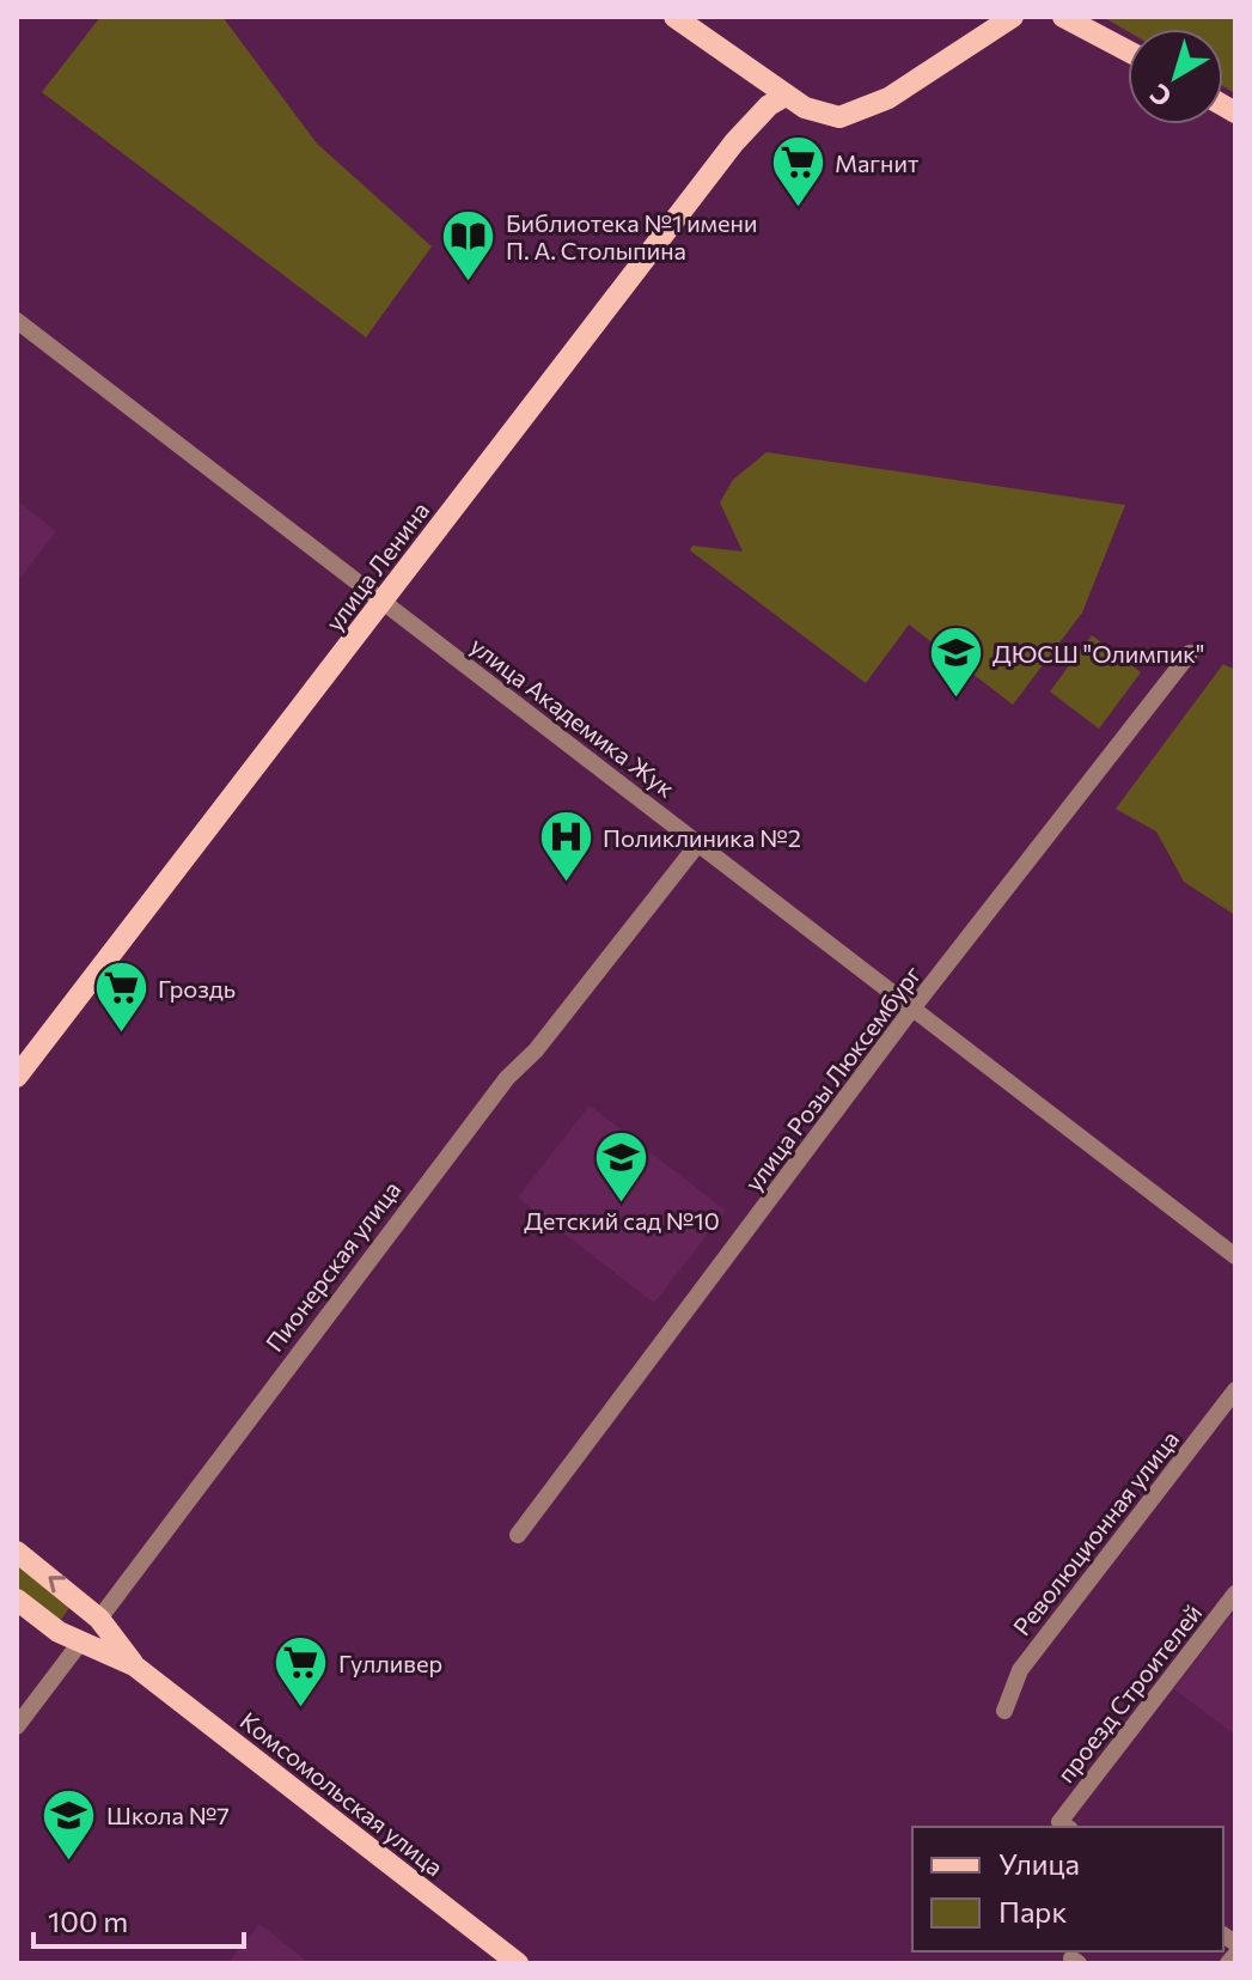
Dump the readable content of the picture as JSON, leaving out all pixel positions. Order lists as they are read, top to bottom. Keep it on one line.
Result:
{"streets":{"main road":["улица Ленина","Пионерская улица","Комсомольская улица"],"street":["улица Академика Жук","улица Розы Люксембург","Революционная улица","проезд Строителей"]},"crossings":[["улица Ленина","улица Академика Жук"],["улица Академика Жук","улица Розы Люксембург"],["улица Академика Жук","Пионерская улица"],["Пионерская улица","Комсомольская улица"]],"places":{"supermarket":["Магнит","Гроздь","Гулливер"],"library":["Библиотека №1 имени П. А. Столыпина"],"school or university":["ДЮСШ \"Олимпик\"","Детский сад №10","Школа №7"],"hospital":["Поликлиника №2"]},"legend":["Улица","Парк"],"scale_bar":"100 m","north":"bottom left"}
